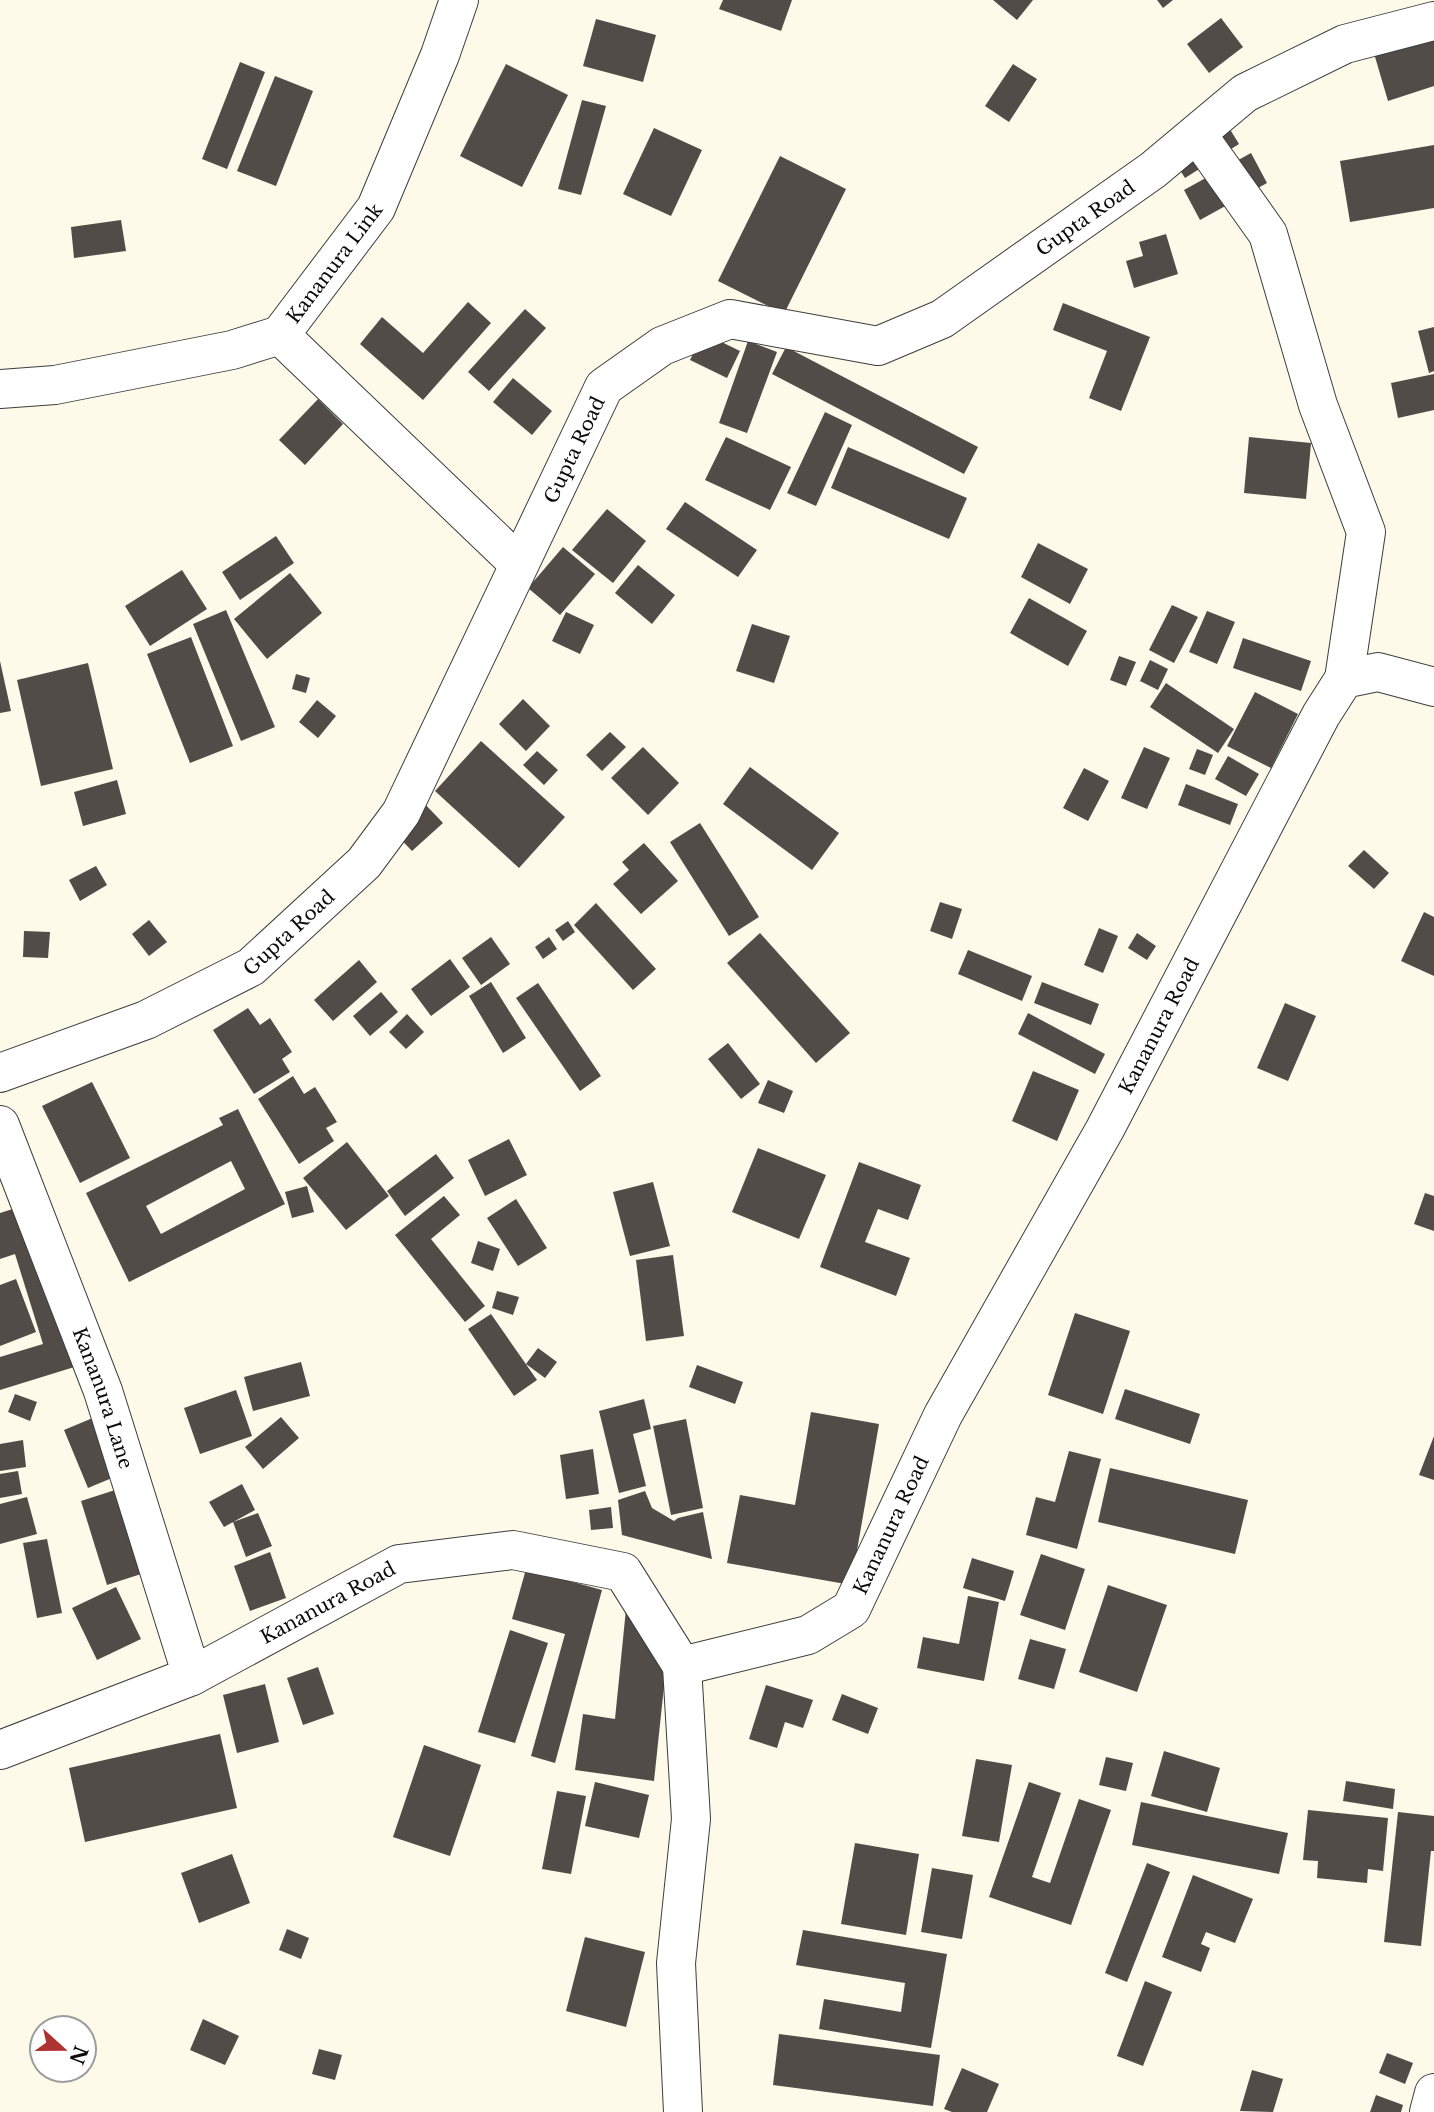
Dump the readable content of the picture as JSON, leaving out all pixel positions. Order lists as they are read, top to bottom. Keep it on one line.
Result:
{"streets":{"street":["Gupta Road","Kananura Link","Kananura Road","Kananura Lane"]},"crossings":[["Kananura Road","Kananura Lane"]],"north":"right"}
